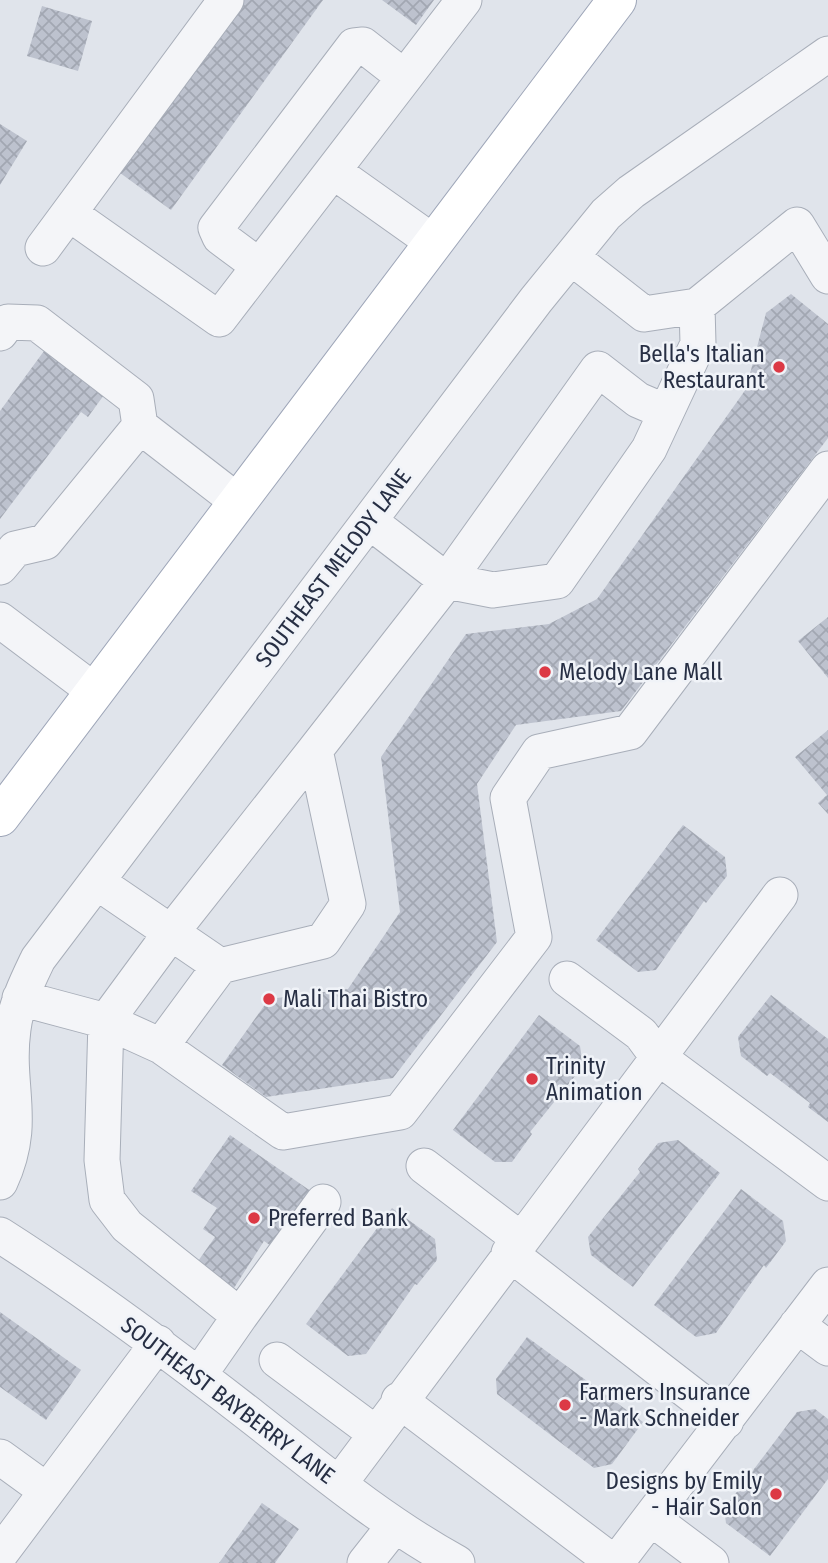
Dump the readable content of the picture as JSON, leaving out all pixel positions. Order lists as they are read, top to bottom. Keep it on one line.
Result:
{"streets":{"street":["SOUTHEAST MELODY LANE","SOUTHEAST BAYBERRY LANE"]},"places":["Bella's Italian Restaurant","Melody Lane Mall","Mali Thai Bistro","Trinity Animation","Preferred Bank","Farmers Insurance - Mark Schneider","Designs by Emily - Hair Salon"]}
